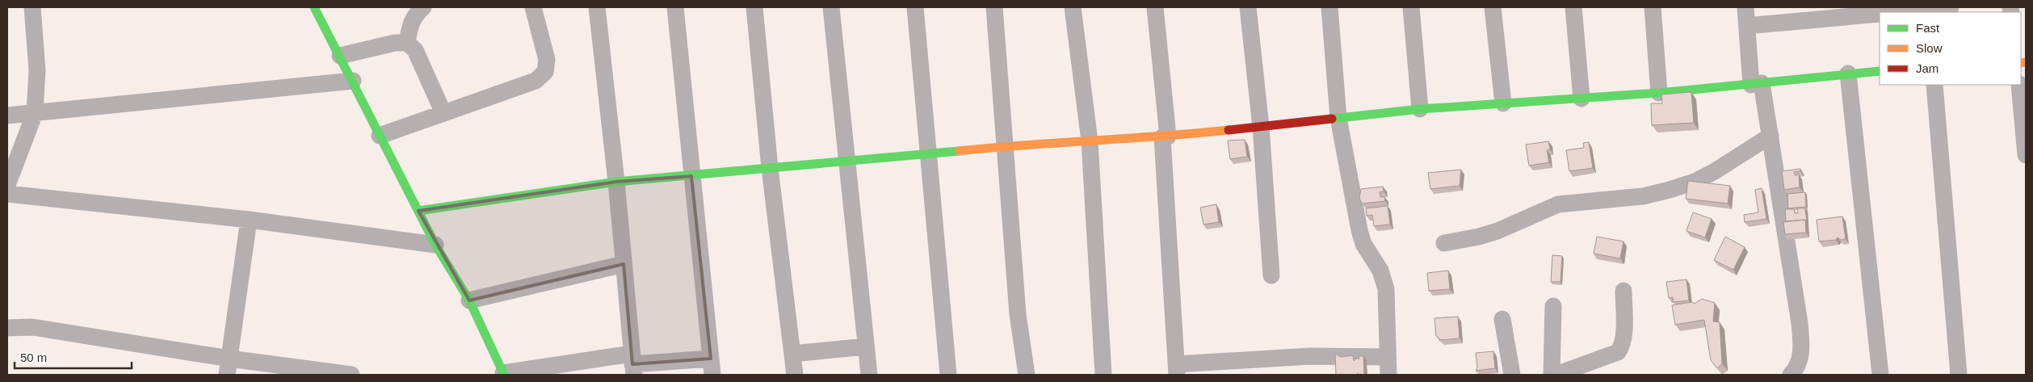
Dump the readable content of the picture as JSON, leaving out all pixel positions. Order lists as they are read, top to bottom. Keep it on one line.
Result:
{"legend":["Fast","Slow","Jam"],"scale_bar":"50 m"}
